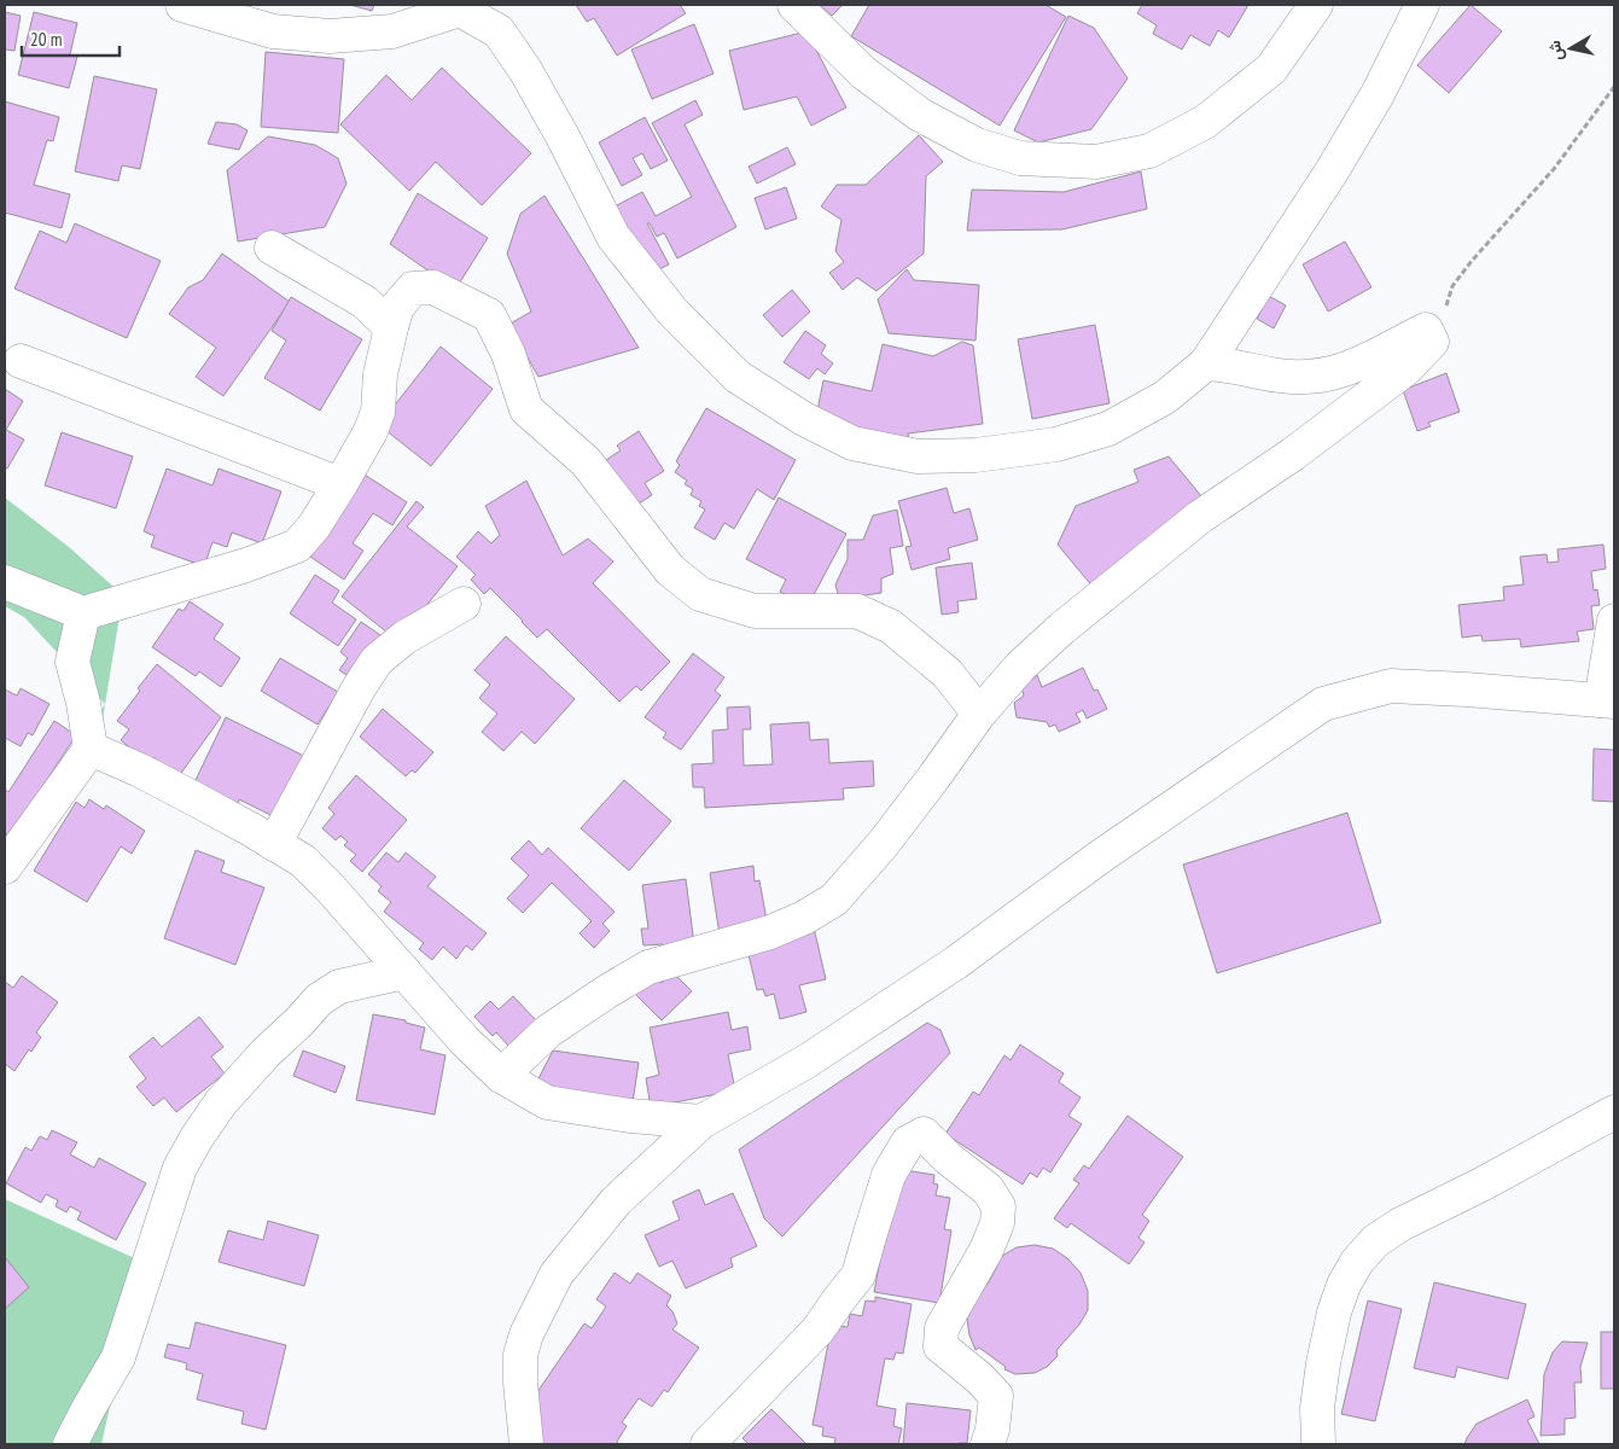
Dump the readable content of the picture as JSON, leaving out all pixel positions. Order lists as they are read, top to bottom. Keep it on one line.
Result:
{"scale_bar":"20 m","north":"left"}
